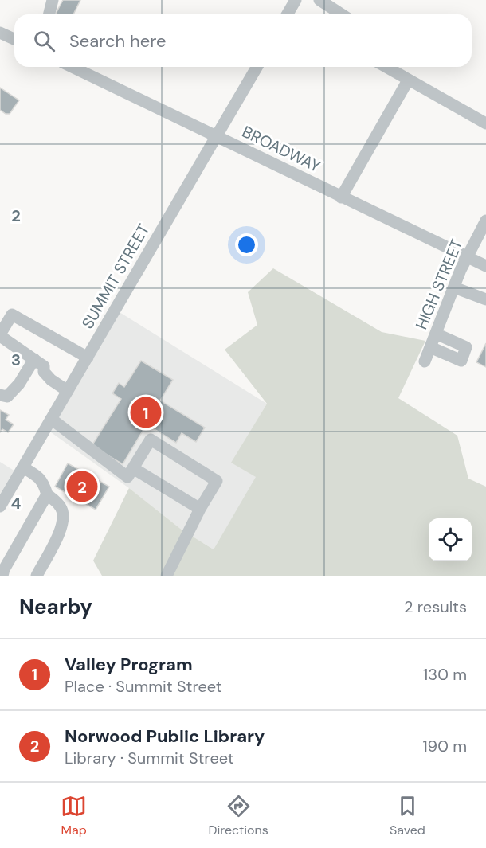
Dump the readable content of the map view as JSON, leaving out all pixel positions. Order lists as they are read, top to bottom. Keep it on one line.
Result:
{"streets":{"street":["BROADWAY","SUMMIT STREET","HIGH STREET"]},"crossings":[["BROADWAY","SUMMIT STREET"],["BROADWAY","HIGH STREET"]],"page":{"search":"Search here","pins":["1","2"],"heading":["Nearby","2 results"],"list":[{"mark":"1","name":"Valley Program","note":"Place · Summit Street","value":"130 m"},{"mark":"2","name":"Norwood Public Library","note":"Library · Summit Street","value":"190 m"}],"nav":["Map","Directions","Saved"]},"grid":{"rows":["2","3","4"]}}
